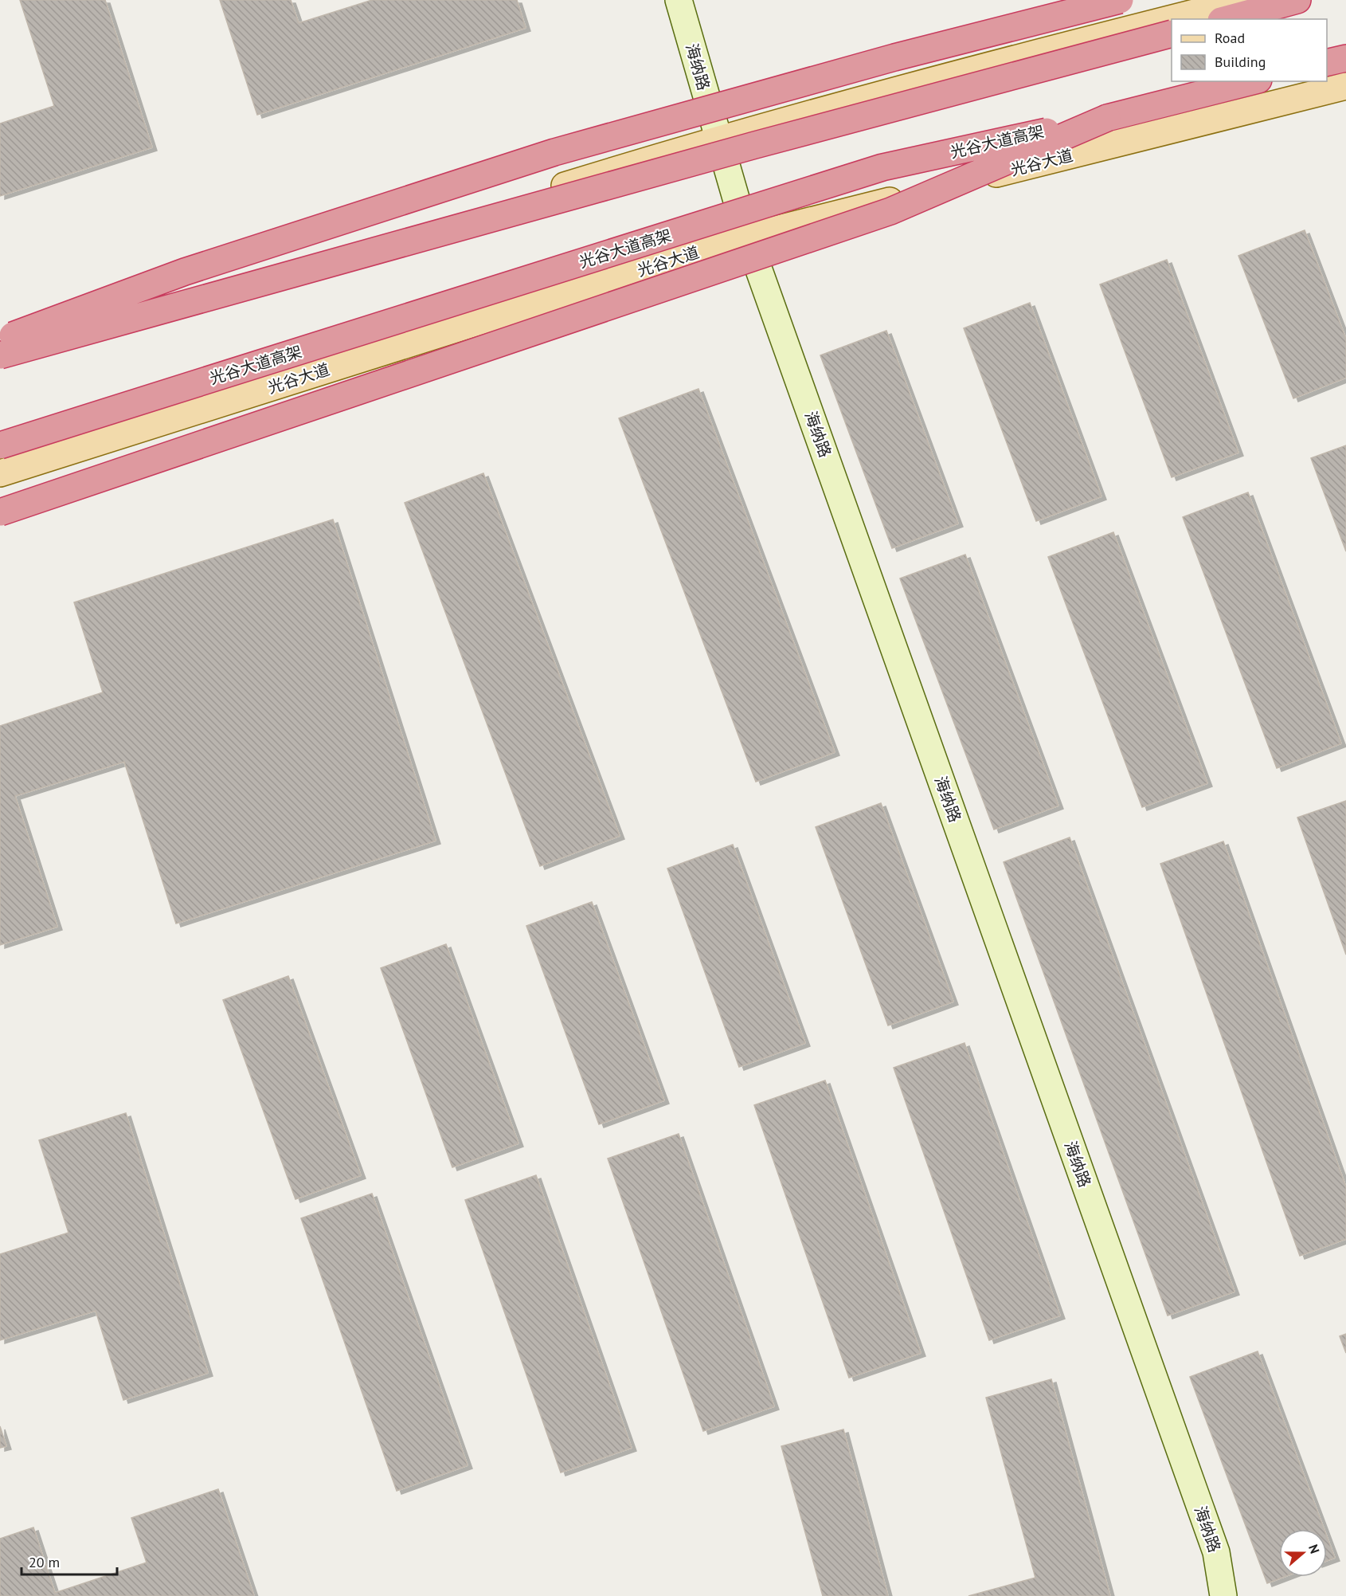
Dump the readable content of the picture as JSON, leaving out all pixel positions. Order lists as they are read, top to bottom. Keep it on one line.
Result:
{"streets":{"highway":["光谷大道高架"],"main road":["海纳路","光谷大道"]},"crossings":[["海纳路","光谷大道"]],"legend":["Road","Building"],"scale_bar":"20 m","north":"right"}
